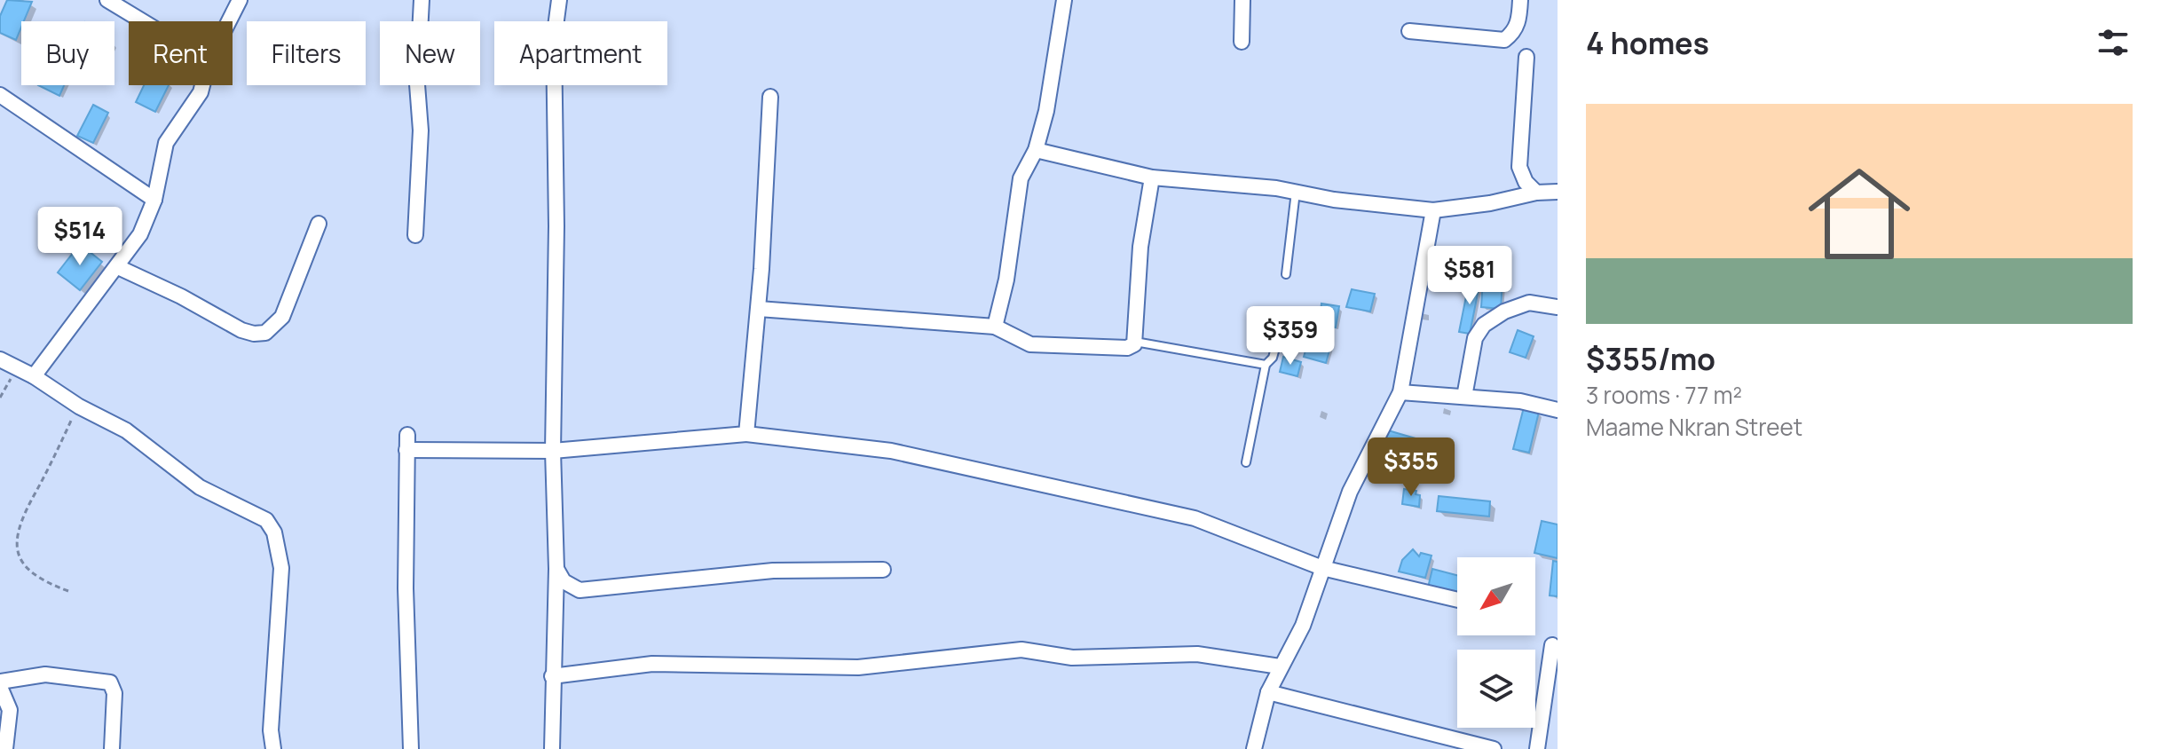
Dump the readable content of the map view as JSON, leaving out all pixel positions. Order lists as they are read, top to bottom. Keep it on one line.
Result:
{"north":"bottom left","page":{"heading":"4 homes","chip":["Buy","Rent","Filters","New","Apartment"],"list":[{"name":"$355/mo","note":"3 rooms · 77 m² · Maame Nkran Street"}],"price":["$514","$581","$359","$355"]}}
